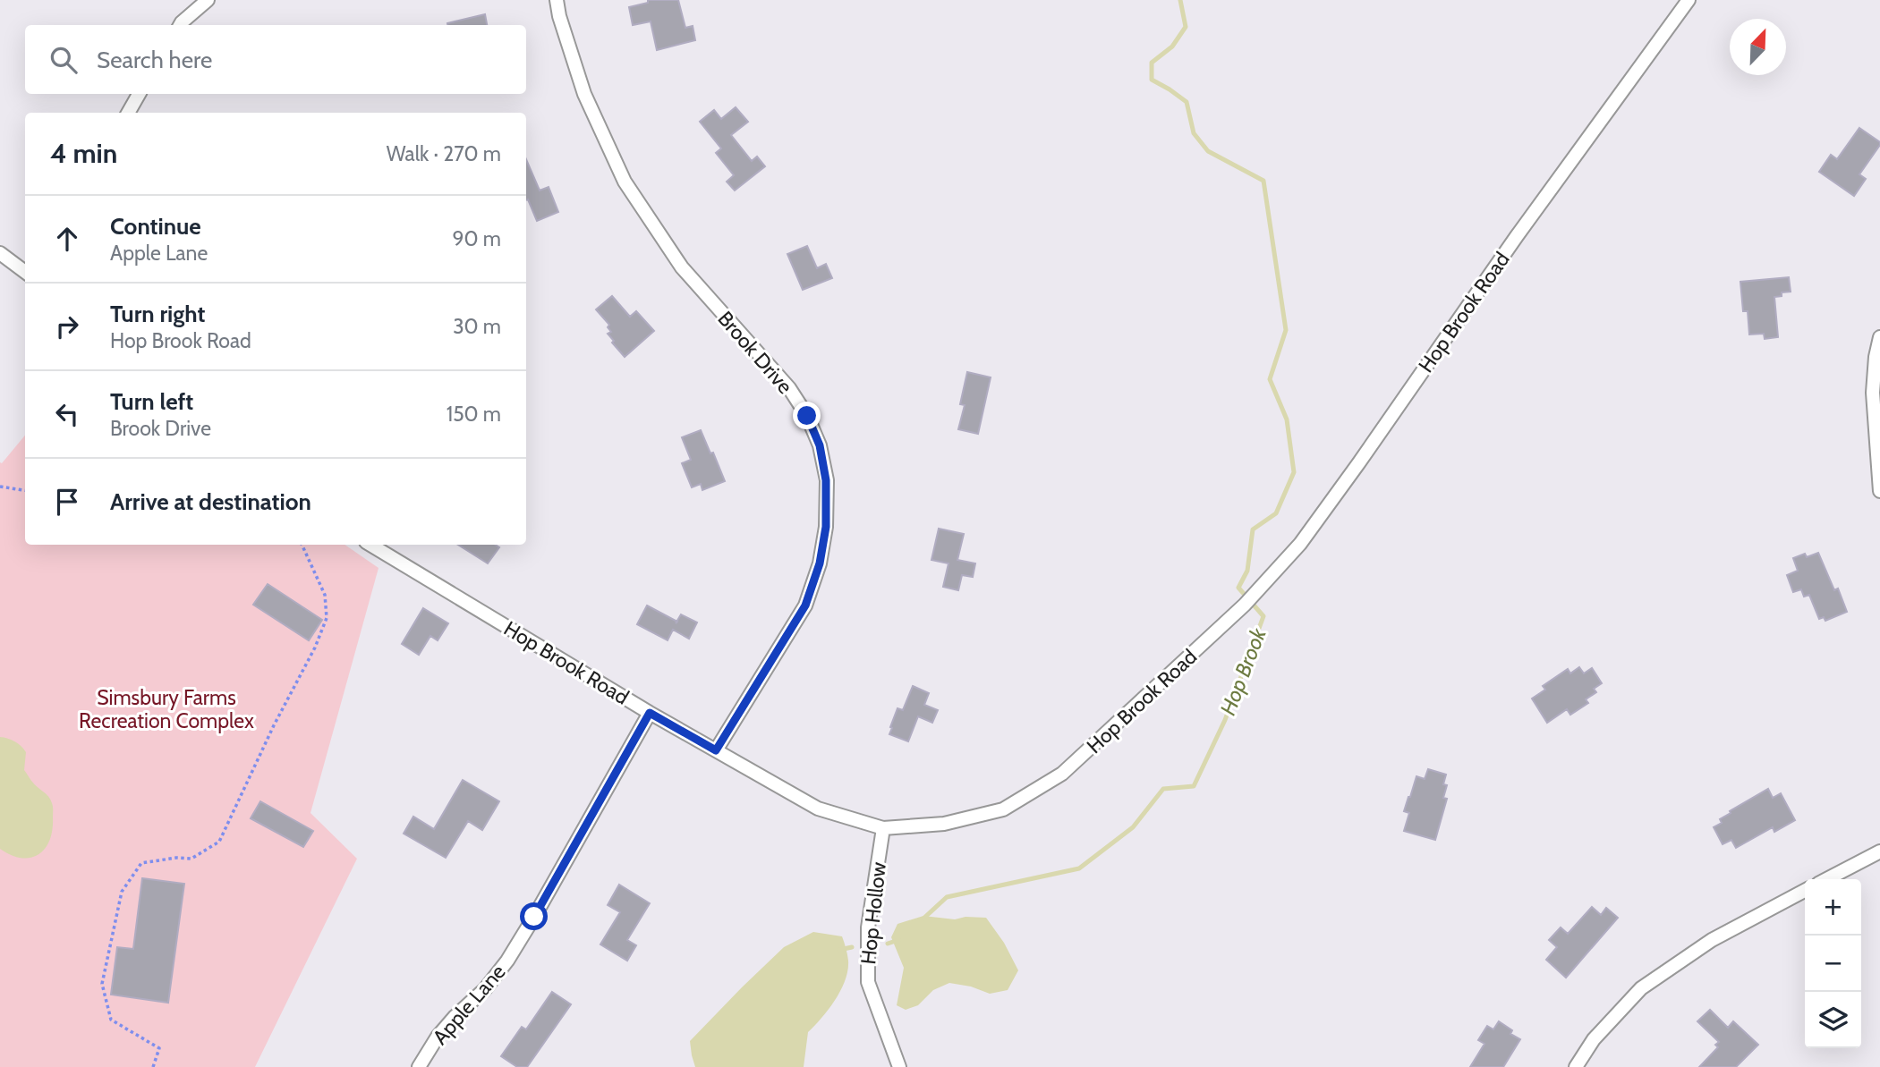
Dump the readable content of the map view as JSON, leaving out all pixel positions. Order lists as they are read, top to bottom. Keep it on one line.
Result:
{"streets":{"street":["Hop Brook Road","Brook Drive","Hop Hollow","Apple Lane"]},"crossings":[["Hop Brook Road","Brook Drive"],["Hop Brook Road","Hop Hollow"],["Hop Brook Road","Apple Lane"]],"water":["Hop Brook"],"parks":["Simsbury Farms Recreation Complex"],"north":"top right","page":{"search":"Search here","heading":["4 min","Walk · 270 m"],"list":[["Continue","Apple Lane","90 m"],["Turn right","Hop Brook Road","30 m"],["Turn left","Brook Drive","150 m"],"Arrive at destination"],"map_buttons":["+","−"]}}
